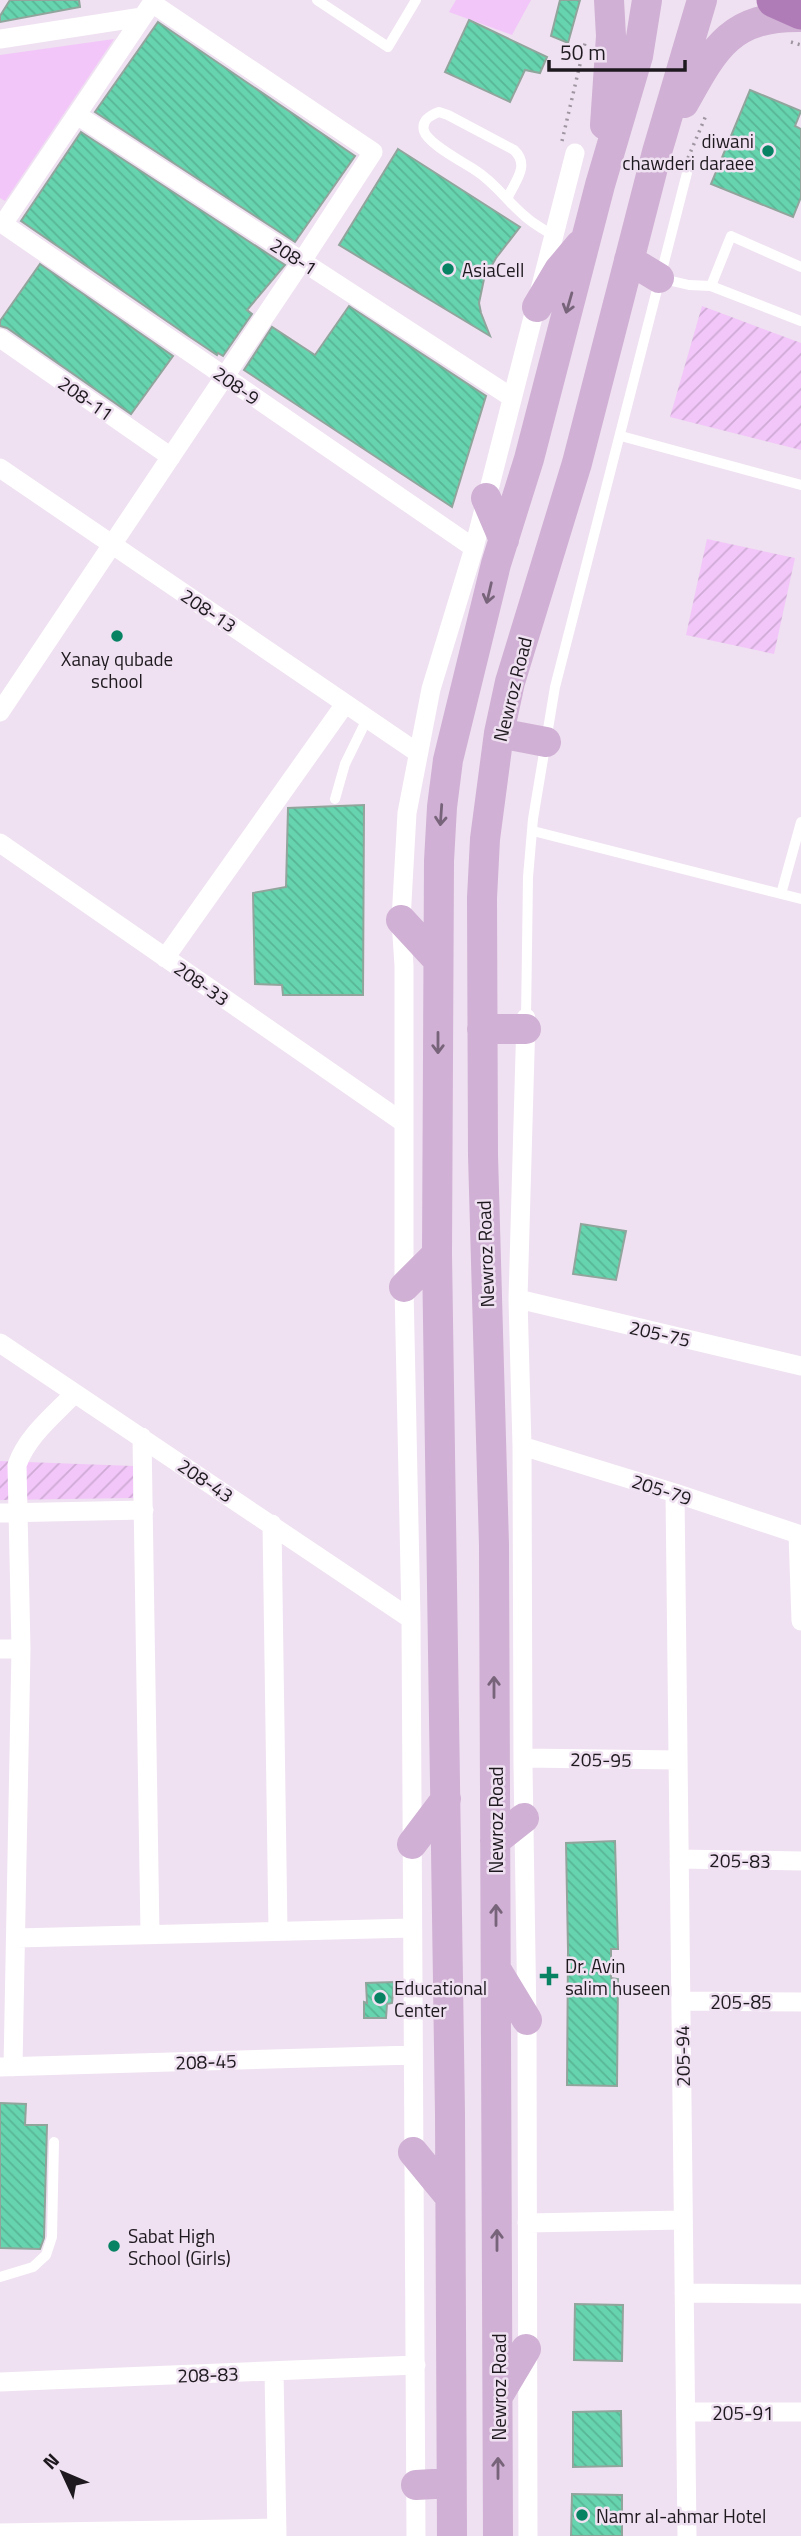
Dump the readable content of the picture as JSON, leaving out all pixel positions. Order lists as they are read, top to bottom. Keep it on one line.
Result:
{"streets":{"main road":["Newroz Road"],"street":["208-1","208-9","208-11","208-13","208-33","205-75","208-43","205-79","205-95","205-83","205-85","205-94","208-45","208-83","205-91"]},"crossings":[["205-79","205-94"],["205-95","205-94"],["205-83","205-94"],["205-85","205-94"],["205-94","205-91"]],"places":{"other":["diwani chawderi daraee","AsiaCell","Xanay qubade school","Educational Center","Sabat High School (Girls)","Namr al-ahmar Hotel"],"health":["Dr. Avin salim huseen"]},"scale_bar":"50 m","north":"top left"}
